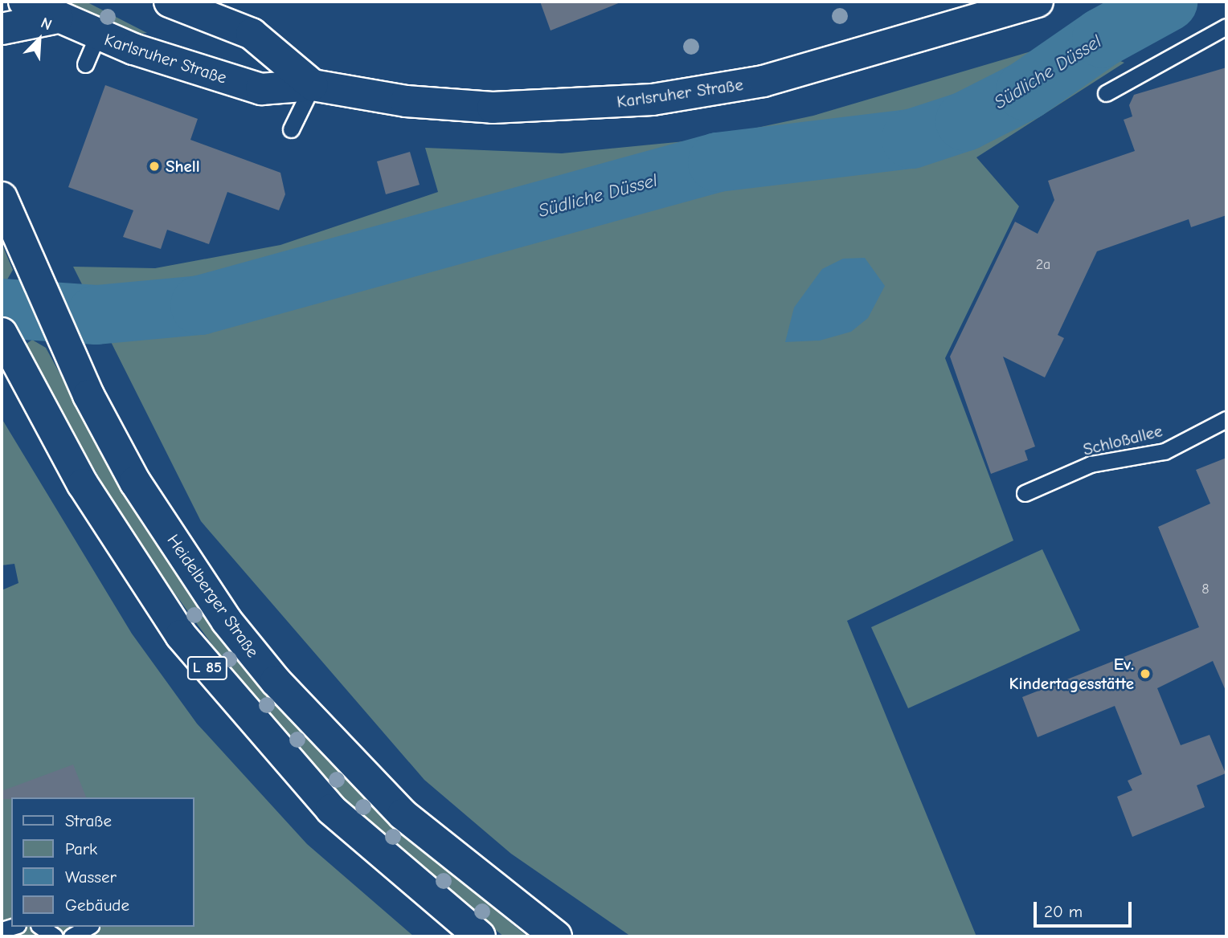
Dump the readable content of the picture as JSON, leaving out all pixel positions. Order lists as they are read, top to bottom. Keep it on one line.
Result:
{"streets":{"main road":["Karlsruher Straße","Heidelberger Straße","L 85"],"lane":["Schloßallee"]},"water":["Südliche Düssel"],"places":["Shell","Ev. Kindertagesstätte"],"house_numbers":["2a","8"],"legend":["Straße","Park","Wasser","Gebäude"],"scale_bar":"20 m","north":"top right"}
